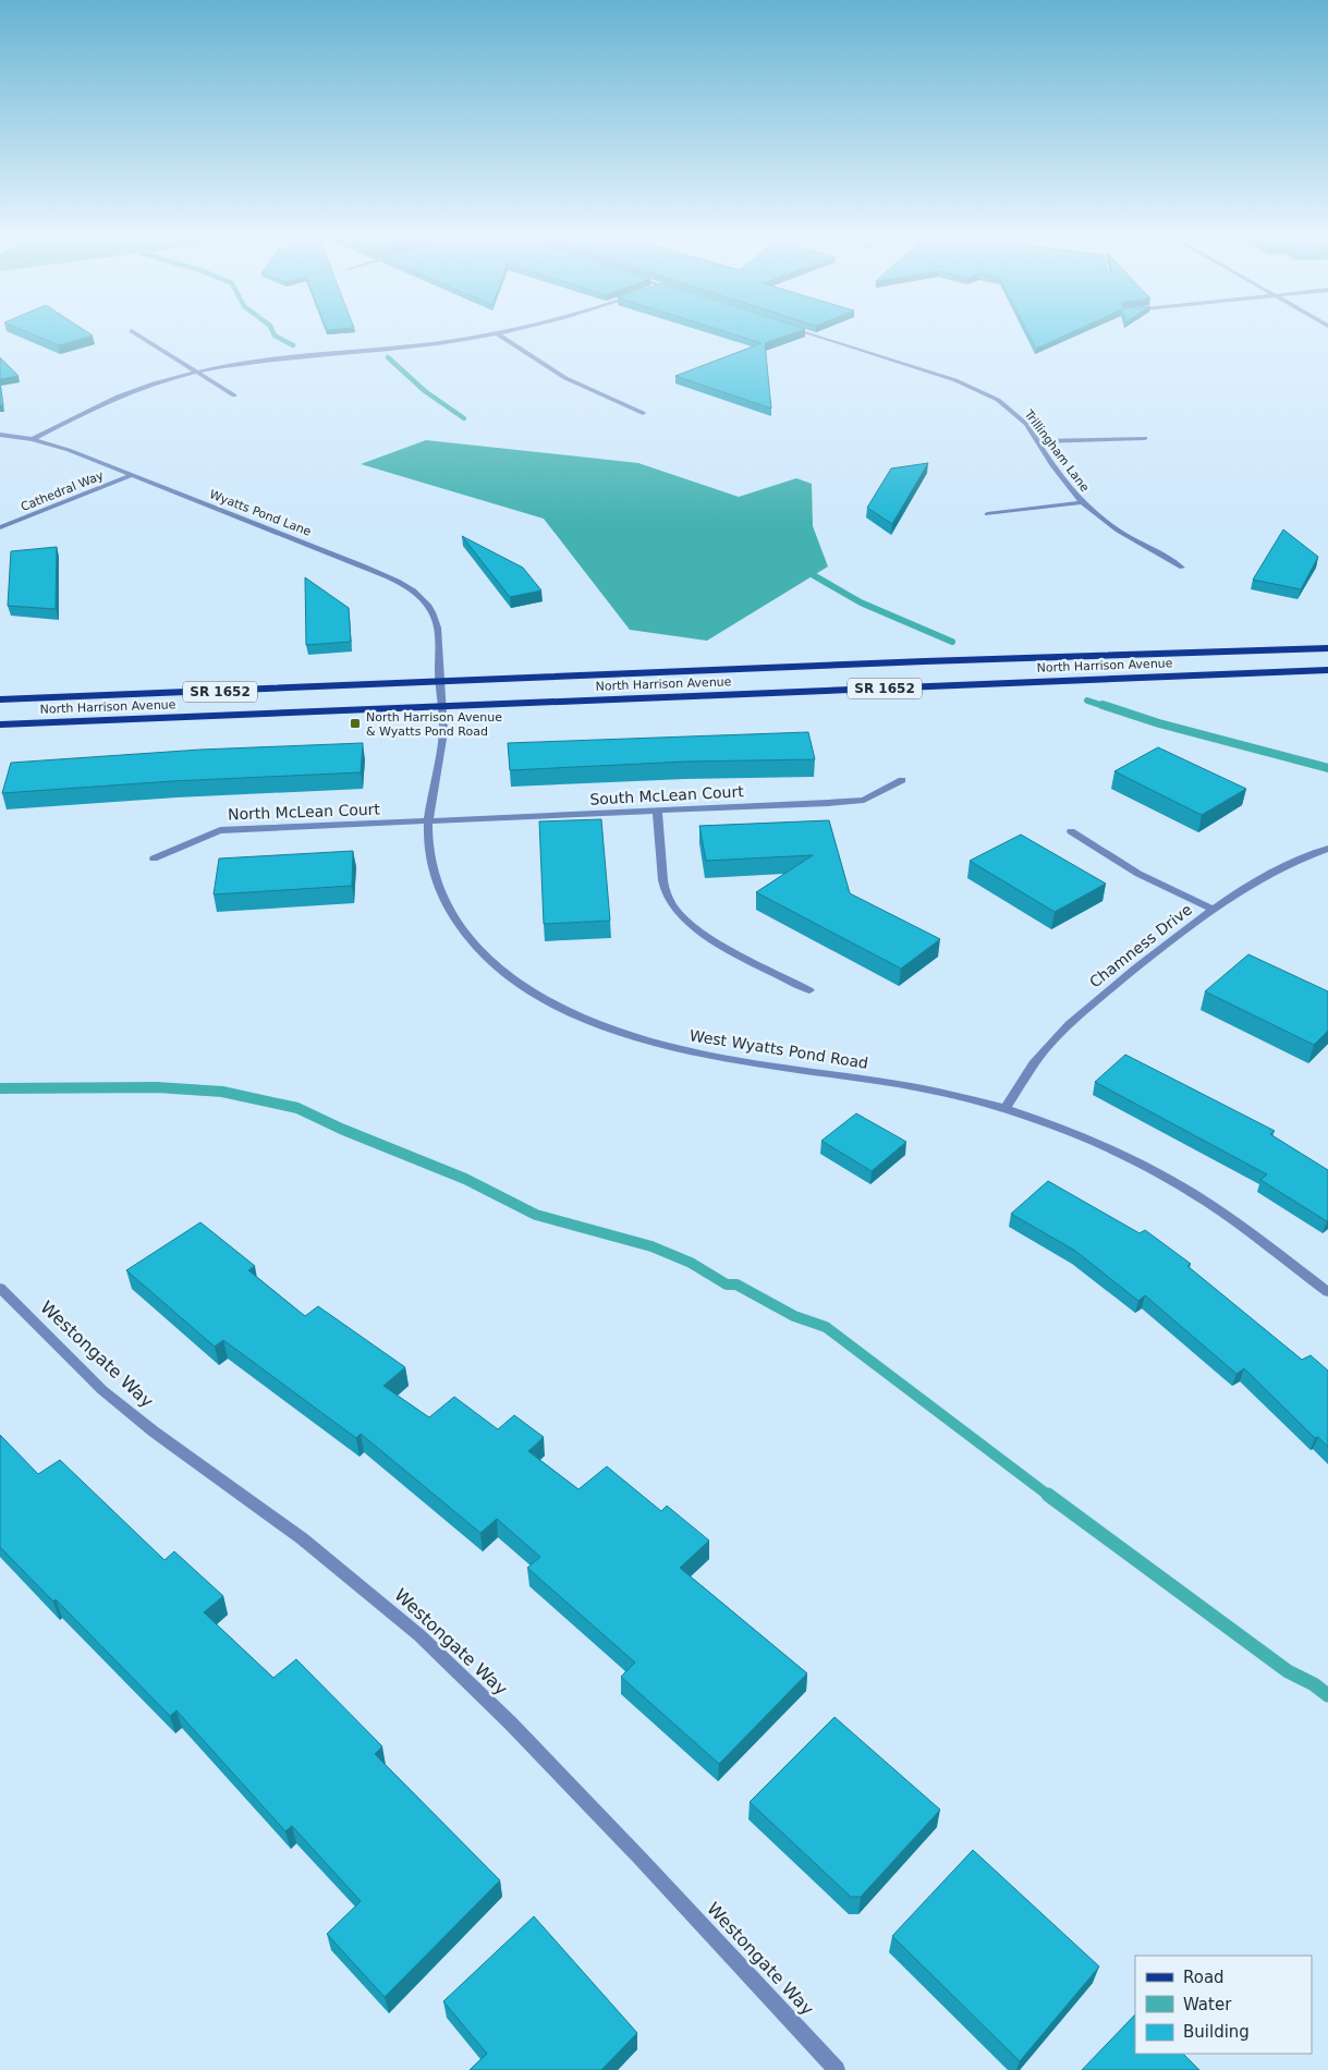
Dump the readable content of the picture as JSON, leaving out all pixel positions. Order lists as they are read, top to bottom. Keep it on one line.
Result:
{"streets":{"main road":["North Harrison Avenue","SR 1652"],"street":["Trillingham Lane","Cathedral Way","Wyatts Pond Lane","South McLean Court","North McLean Court","Chamness Drive","West Wyatts Pond Road","Westongate Way"]},"crossings":[["Cathedral Way","Wyatts Pond Lane"],["Wyatts Pond Lane","North Harrison Avenue"],["Wyatts Pond Lane","West Wyatts Pond Road"],["North Harrison Avenue","West Wyatts Pond Road"],["South McLean Court","North McLean Court"],["South McLean Court","West Wyatts Pond Road"],["North McLean Court","West Wyatts Pond Road"],["Chamness Drive","West Wyatts Pond Road"]],"places":{"transit":["North Harrison Avenue & Wyatts Pond Road"]},"legend":["Road","Water","Building"]}
